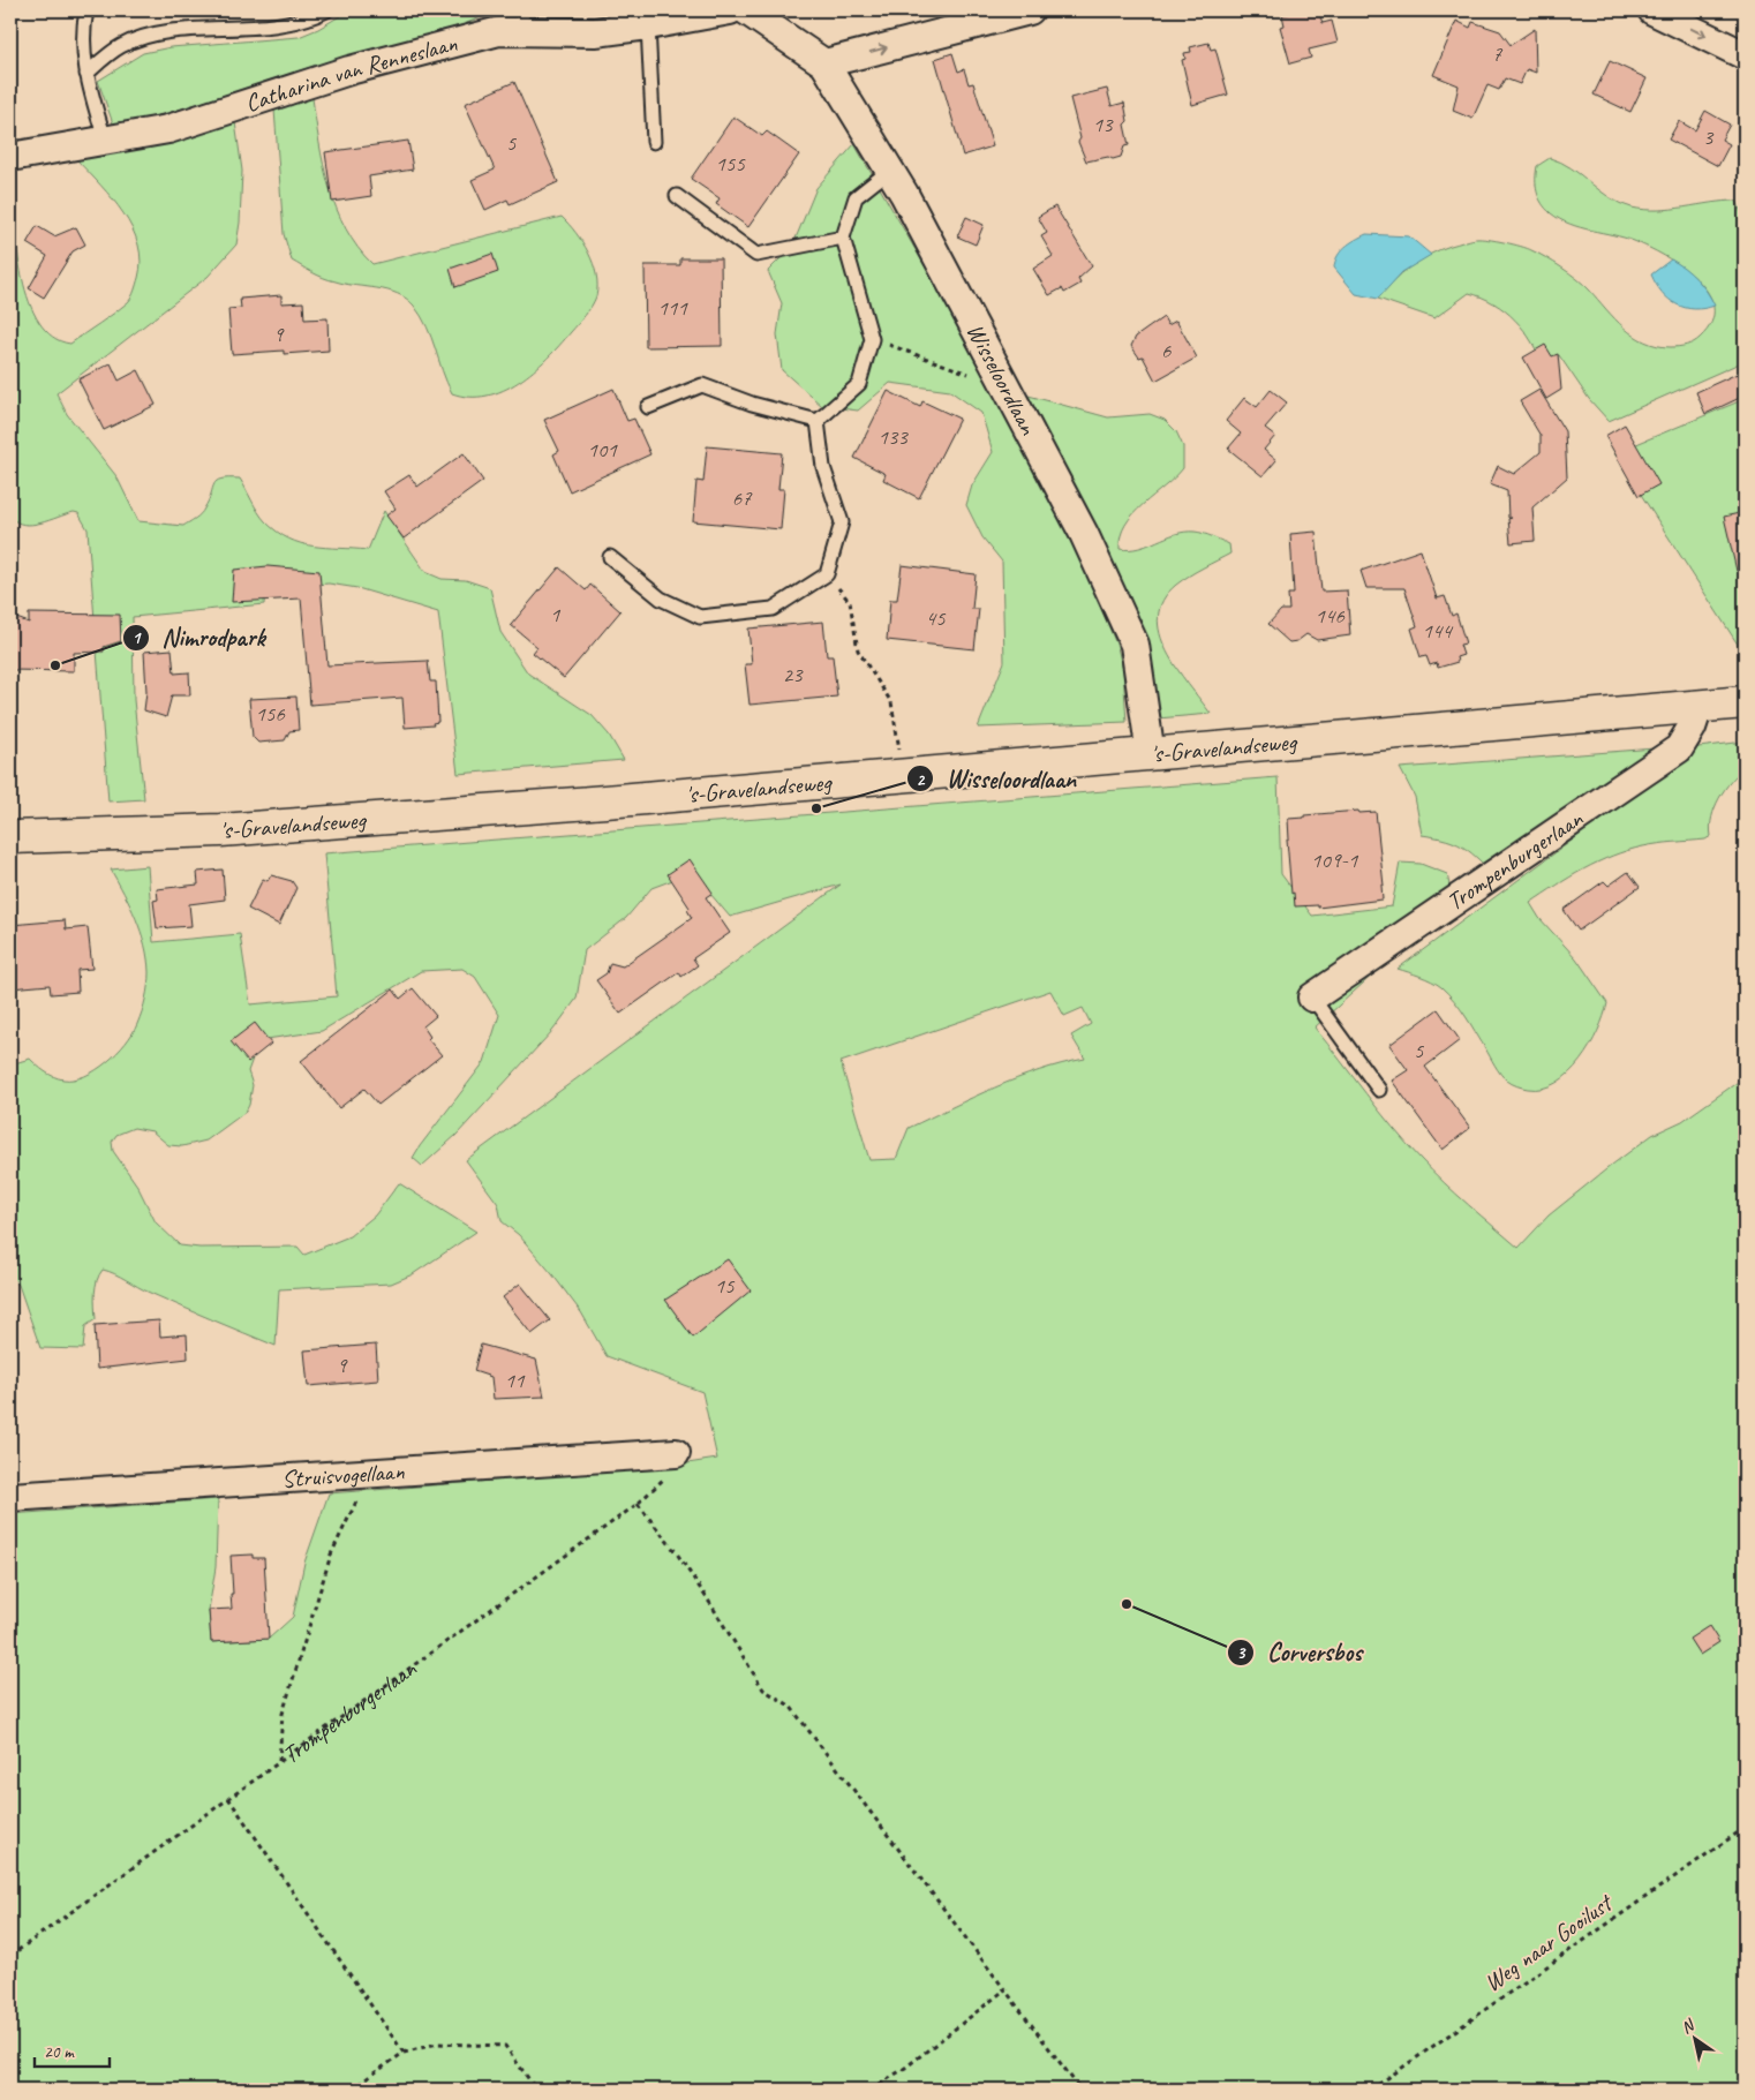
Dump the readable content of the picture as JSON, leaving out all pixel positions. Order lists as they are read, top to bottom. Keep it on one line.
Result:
{"streets":{"street":["Catharina van Renneslaan","Wisseloordlaan","'s-Gravelandseweg","Trompenburgerlaan","Struisvogellaan"],"path":["Weg naar Gooilust"]},"crossings":[["Wisseloordlaan","'s-Gravelandseweg"],["'s-Gravelandseweg","Trompenburgerlaan"],["Trompenburgerlaan","Struisvogellaan"]],"places":["Nimrodpark","Wisseloordlaan","Corversbos"],"house_numbers":["7","13","3","5","155","111","9","6","133","101","67","1","146","45","144","23","156","109-1","5","15","9","11"],"scale_bar":"20 m","north":"top left"}
